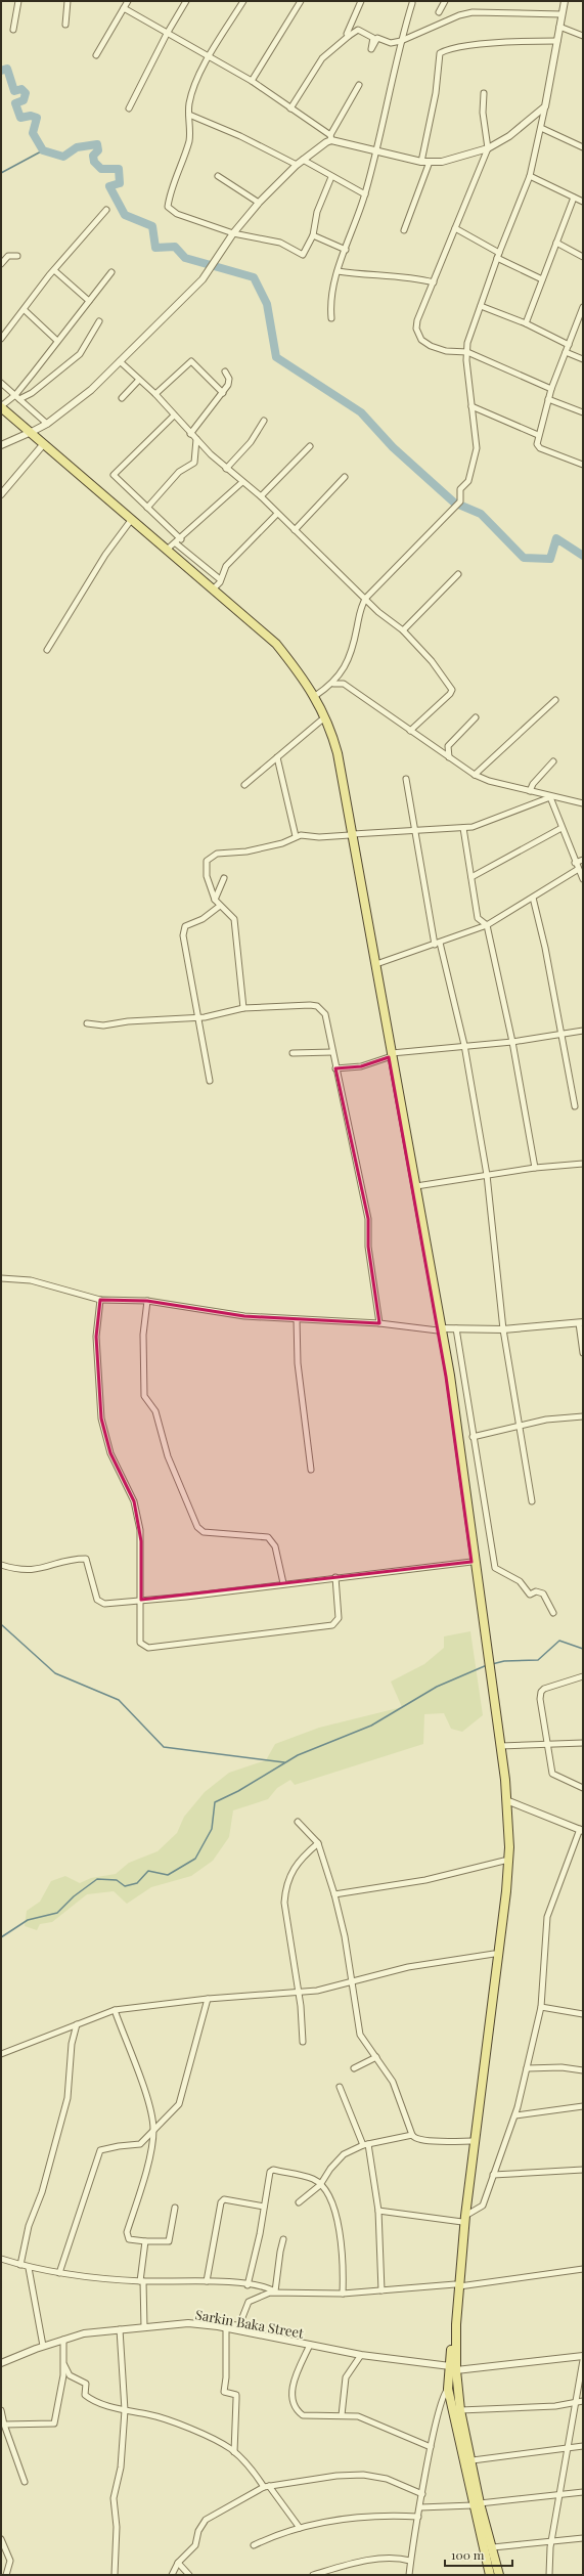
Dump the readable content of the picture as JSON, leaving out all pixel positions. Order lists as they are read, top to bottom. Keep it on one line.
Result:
{"streets":{"street":["Sarkin Baka Street"]},"scale_bar":"100 m"}
